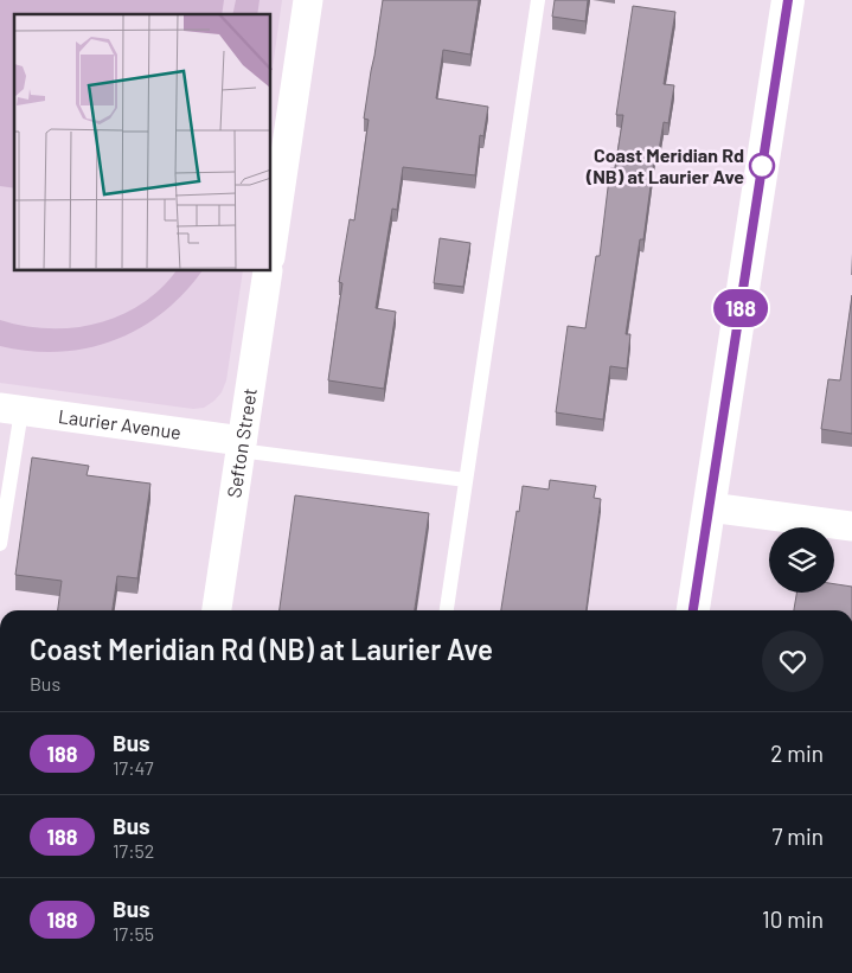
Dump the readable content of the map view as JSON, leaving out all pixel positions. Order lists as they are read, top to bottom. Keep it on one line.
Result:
{"streets":{"street":["Laurier Avenue","Sefton Street"]},"crossings":[["Laurier Avenue","Sefton Street"]],"places":["Coast Meridian Rd (NB) at Laurier Ave"],"lines":["bus line 188"],"page":{"on_map":"188","heading":["Coast Meridian Rd (NB) at Laurier Ave","Bus"],"list":[{"mark":"188","name":"Bus","note":"17:47","value":"2 min"},{"mark":"188","name":"Bus","note":"17:52","value":"7 min"},{"mark":"188","name":"Bus","note":"17:55","value":"10 min"}]}}
